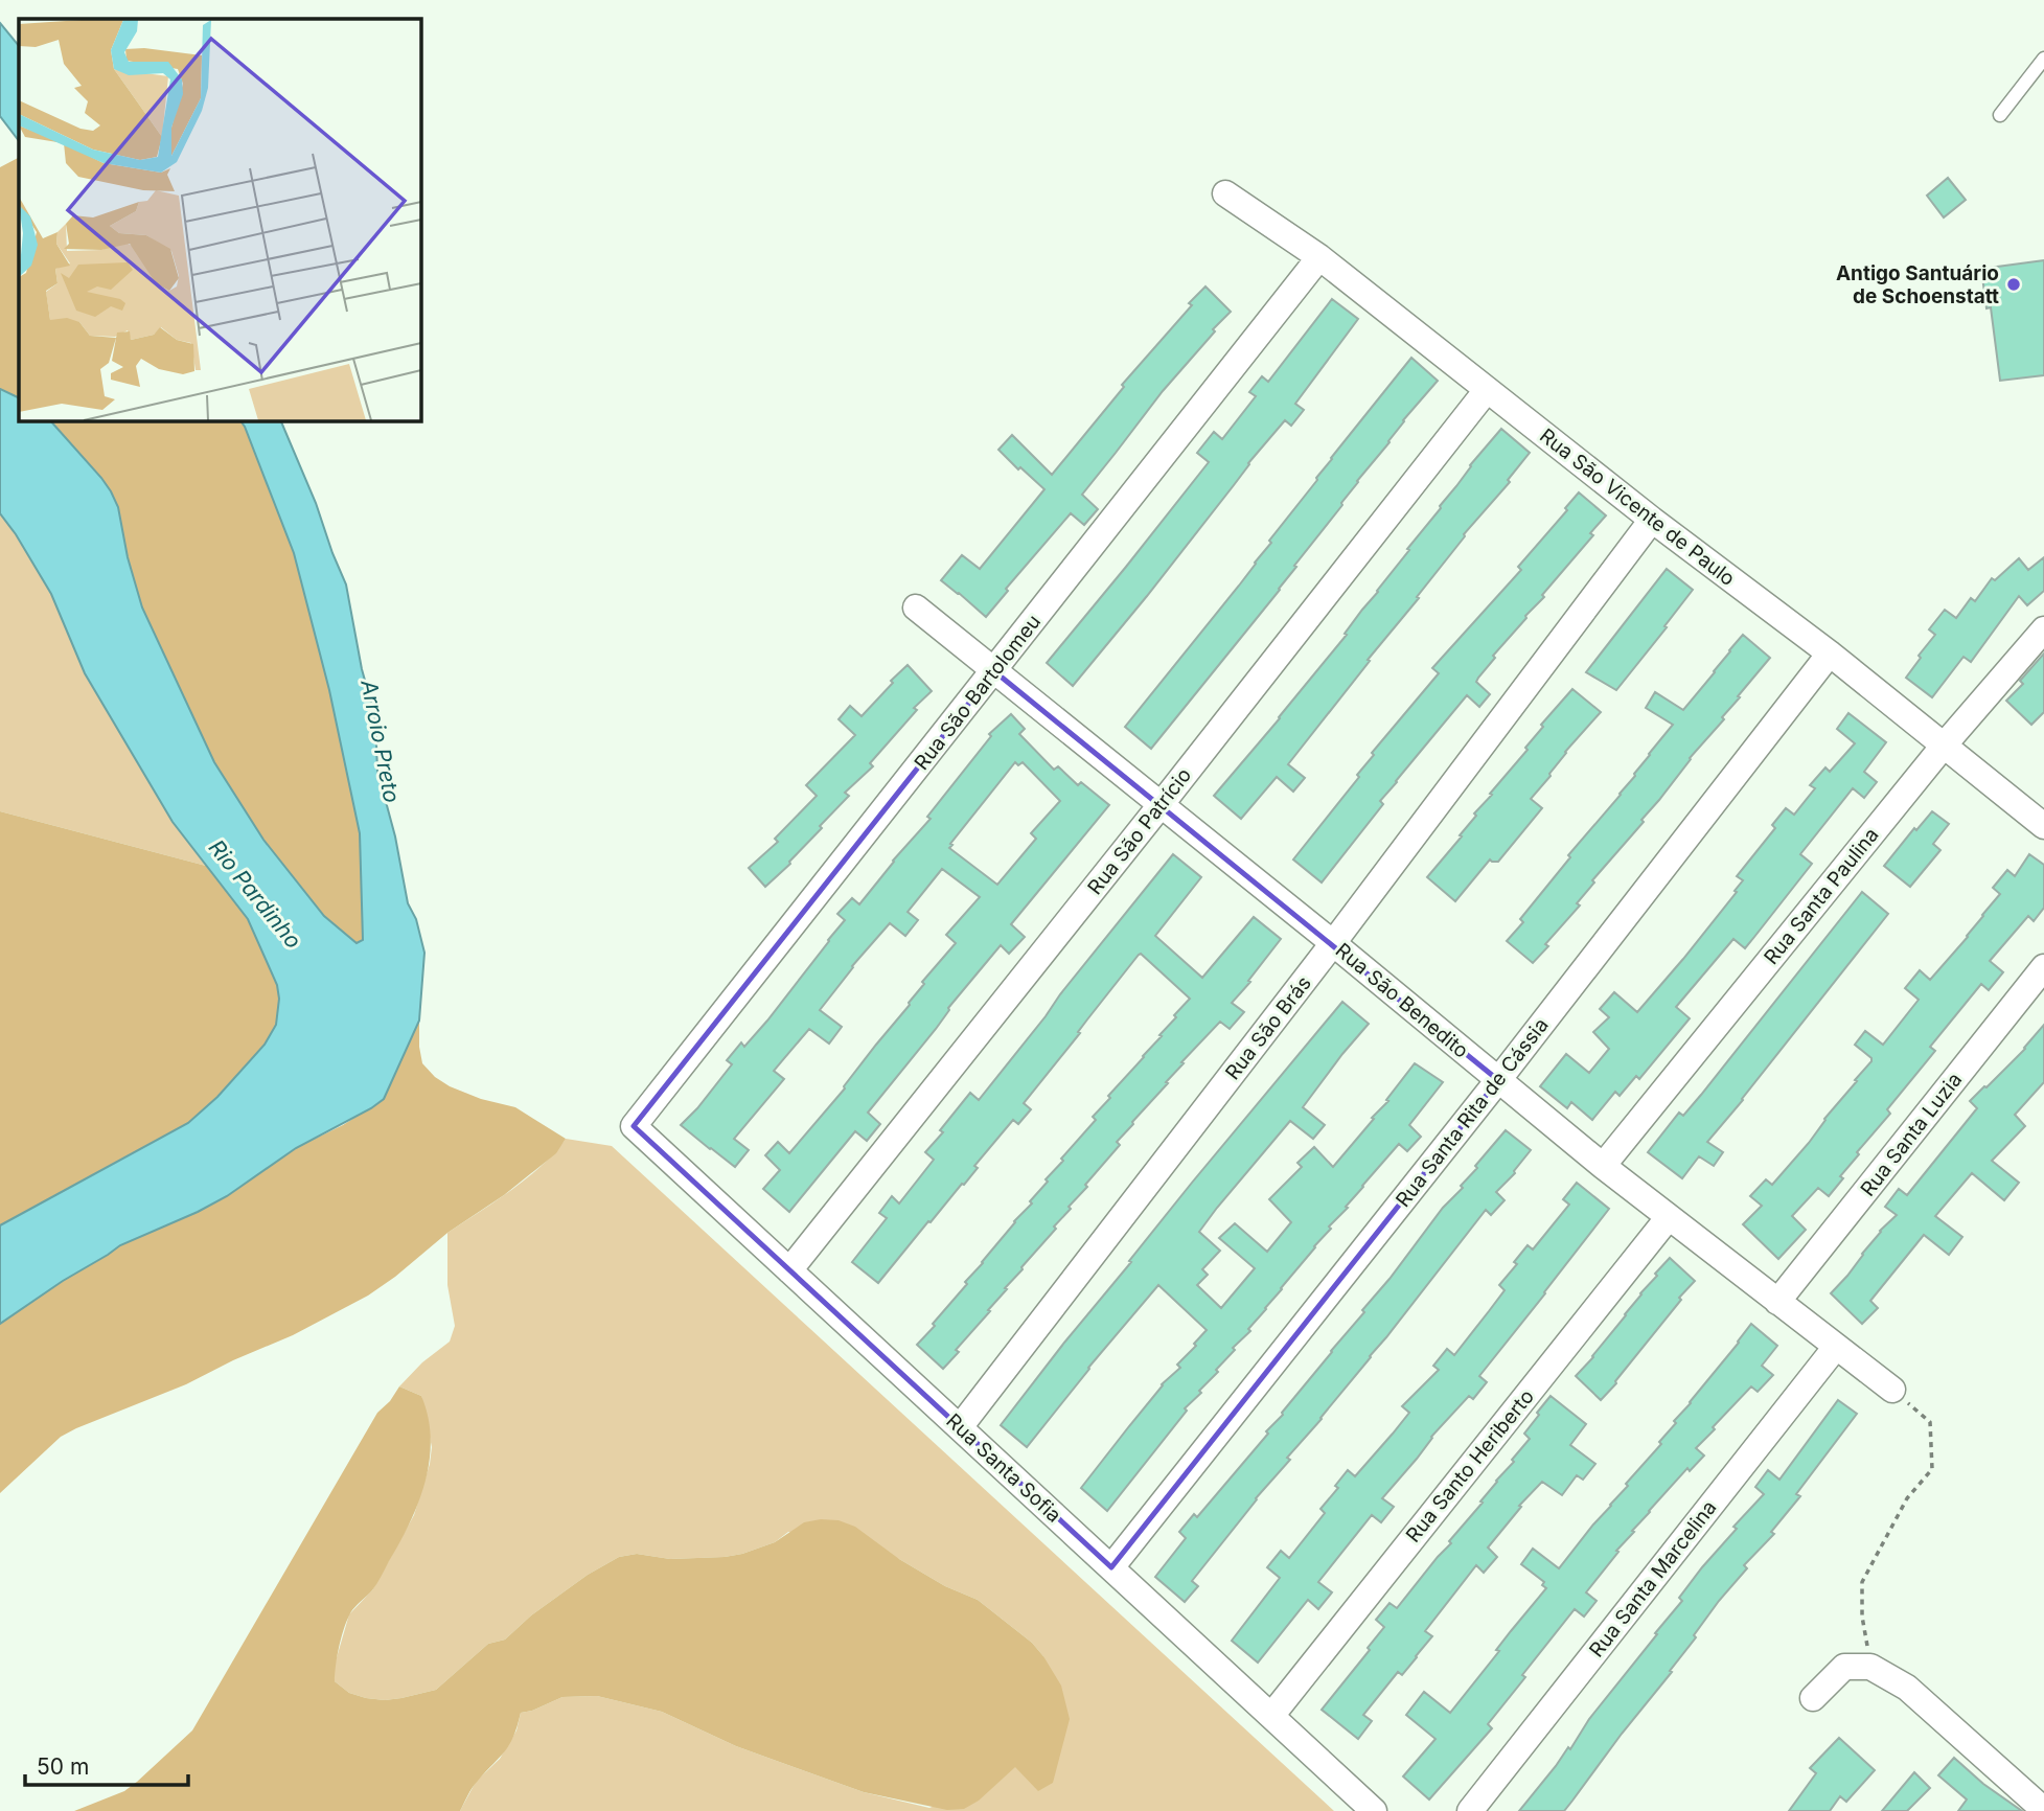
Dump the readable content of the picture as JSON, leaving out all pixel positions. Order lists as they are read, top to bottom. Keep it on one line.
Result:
{"streets":{"street":["Rua São Vicente de Paulo","Rua São Bartolomeu","Rua São Patrício","Rua Santa Paulina","Rua São Benedito","Rua São Brás","Rua Santa Rita de Cássia","Rua Santa Luzia","Rua Santo Heriberto","Rua Santa Sofia","Rua Santa Marcelina"]},"crossings":[["Rua São Vicente de Paulo","Rua São Bartolomeu"],["Rua São Vicente de Paulo","Rua São Patrício"],["Rua São Vicente de Paulo","Rua Santa Paulina"],["Rua São Vicente de Paulo","Rua São Brás"],["Rua São Vicente de Paulo","Rua Santa Rita de Cássia"],["Rua São Bartolomeu","Rua São Benedito"],["Rua São Bartolomeu","Rua Santa Sofia"],["Rua São Patrício","Rua São Benedito"],["Rua São Patrício","Rua Santa Sofia"],["Rua Santa Paulina","Rua São Benedito"],["Rua São Benedito","Rua São Brás"],["Rua São Benedito","Rua Santa Rita de Cássia"],["Rua São Benedito","Rua Santa Luzia"],["Rua São Benedito","Rua Santo Heriberto"],["Rua São Benedito","Rua Santa Marcelina"],["Rua São Brás","Rua Santa Sofia"],["Rua Santa Rita de Cássia","Rua Santa Sofia"],["Rua Santo Heriberto","Rua Santa Sofia"]],"water":["Arroio Preto","Rio Pardinho"],"places":["Antigo Santuário de Schoenstatt"],"scale_bar":"50 m"}
